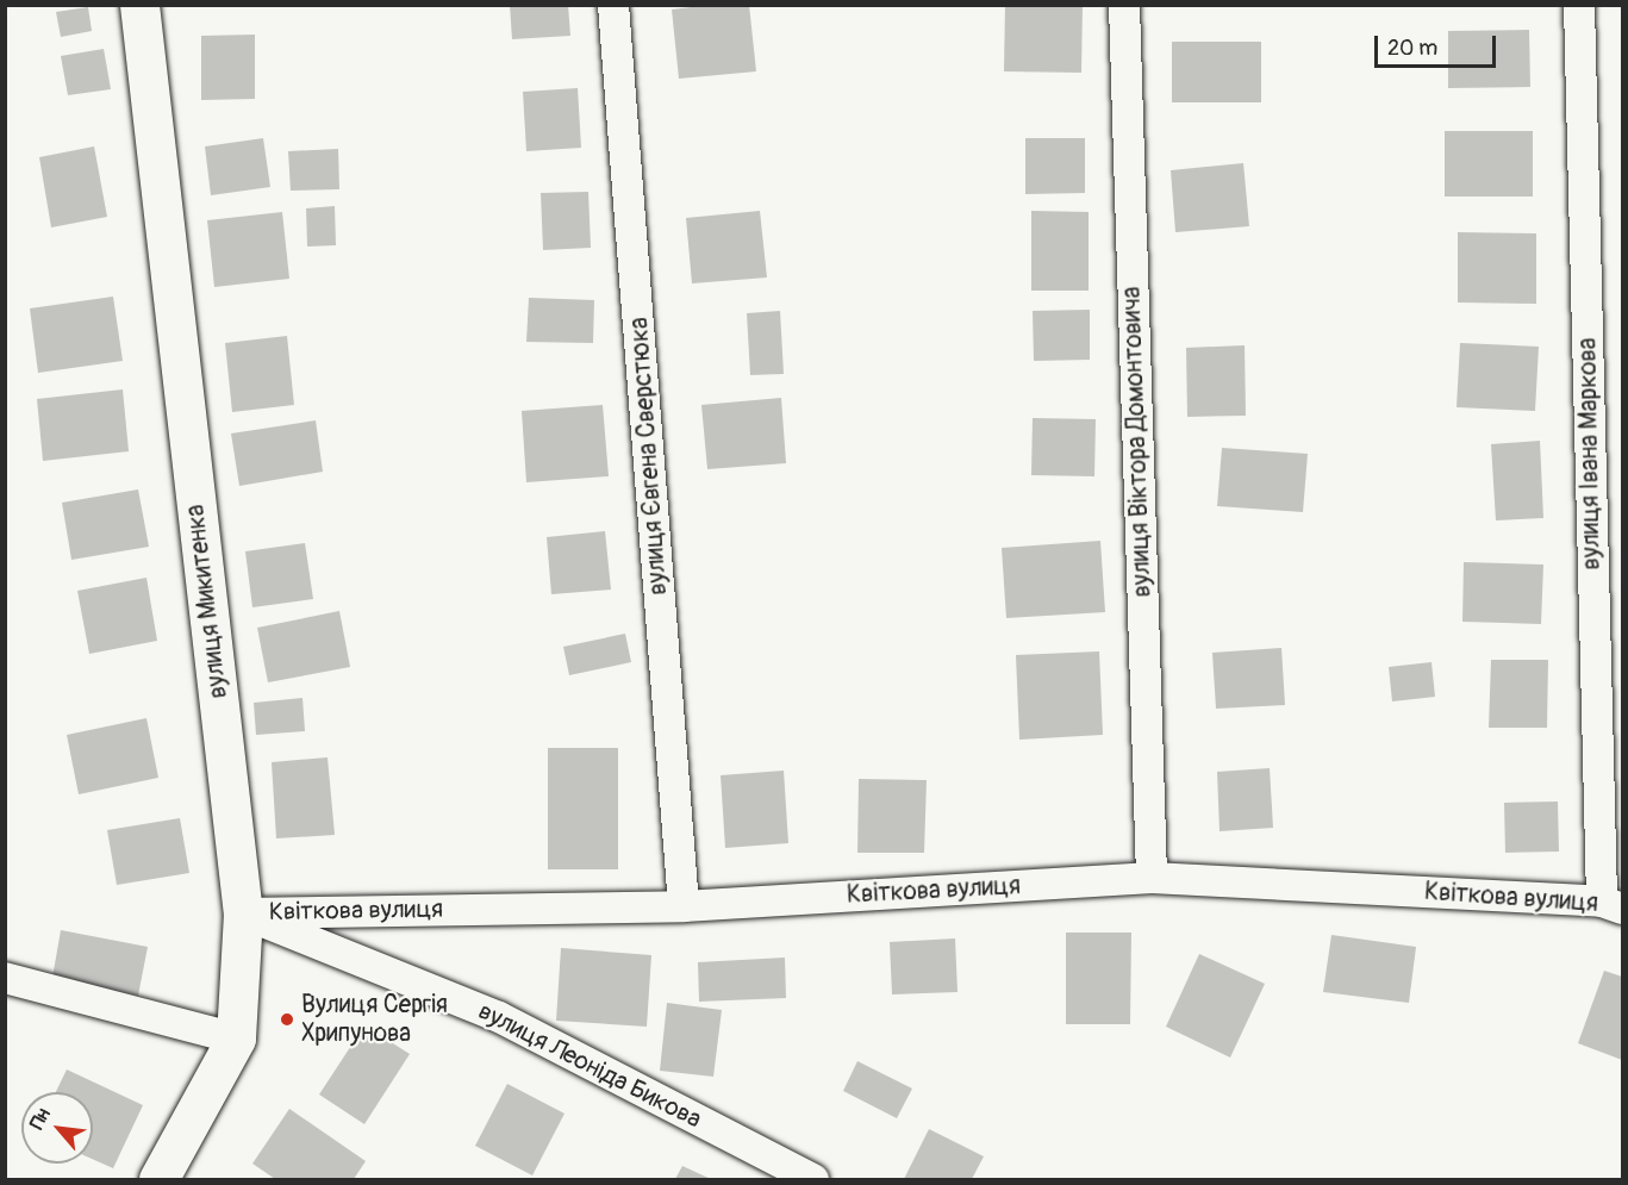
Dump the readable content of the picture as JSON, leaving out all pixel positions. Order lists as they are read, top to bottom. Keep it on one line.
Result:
{"streets":{"street":["вулиця Віктора Домонтовича","вулиця Івана Маркова","вулиця Євгена Сверстюка","вулиця Микитенка","Квіткова вулиця","вулиця Леоніда Бикова"]},"crossings":[["вулиця Віктора Домонтовича","Квіткова вулиця"],["вулиця Івана Маркова","Квіткова вулиця"],["вулиця Євгена Сверстюка","Квіткова вулиця"],["вулиця Микитенка","Квіткова вулиця"],["вулиця Микитенка","вулиця Леоніда Бикова"],["Квіткова вулиця","вулиця Леоніда Бикова"]],"places":["Вулиця Сергія Хрипунова"],"scale_bar":"20 m","north":"top left"}
